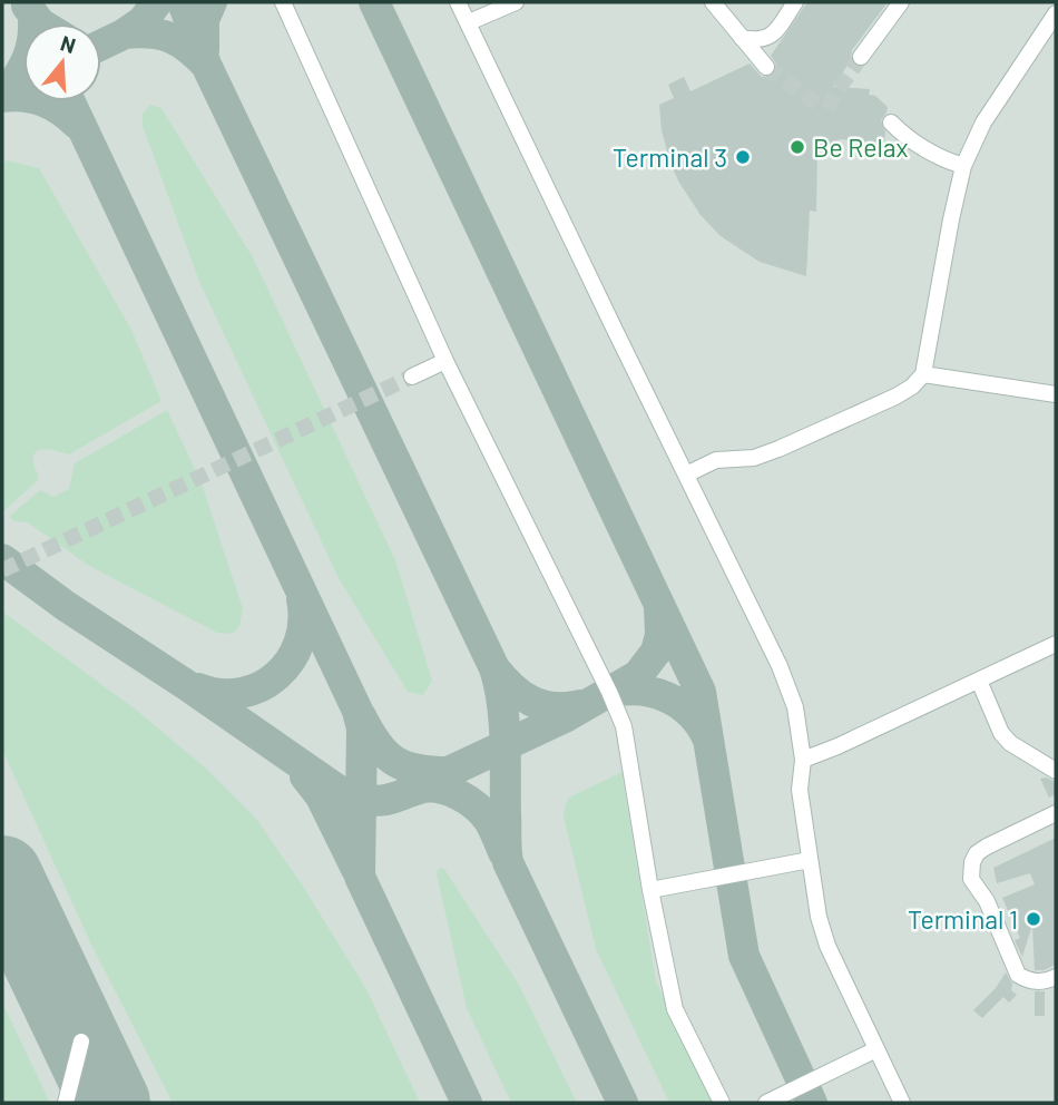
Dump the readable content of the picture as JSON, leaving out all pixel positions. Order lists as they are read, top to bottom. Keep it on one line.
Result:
{"places":["Be Relax","Terminal 3","Terminal 1"],"north":"top"}
